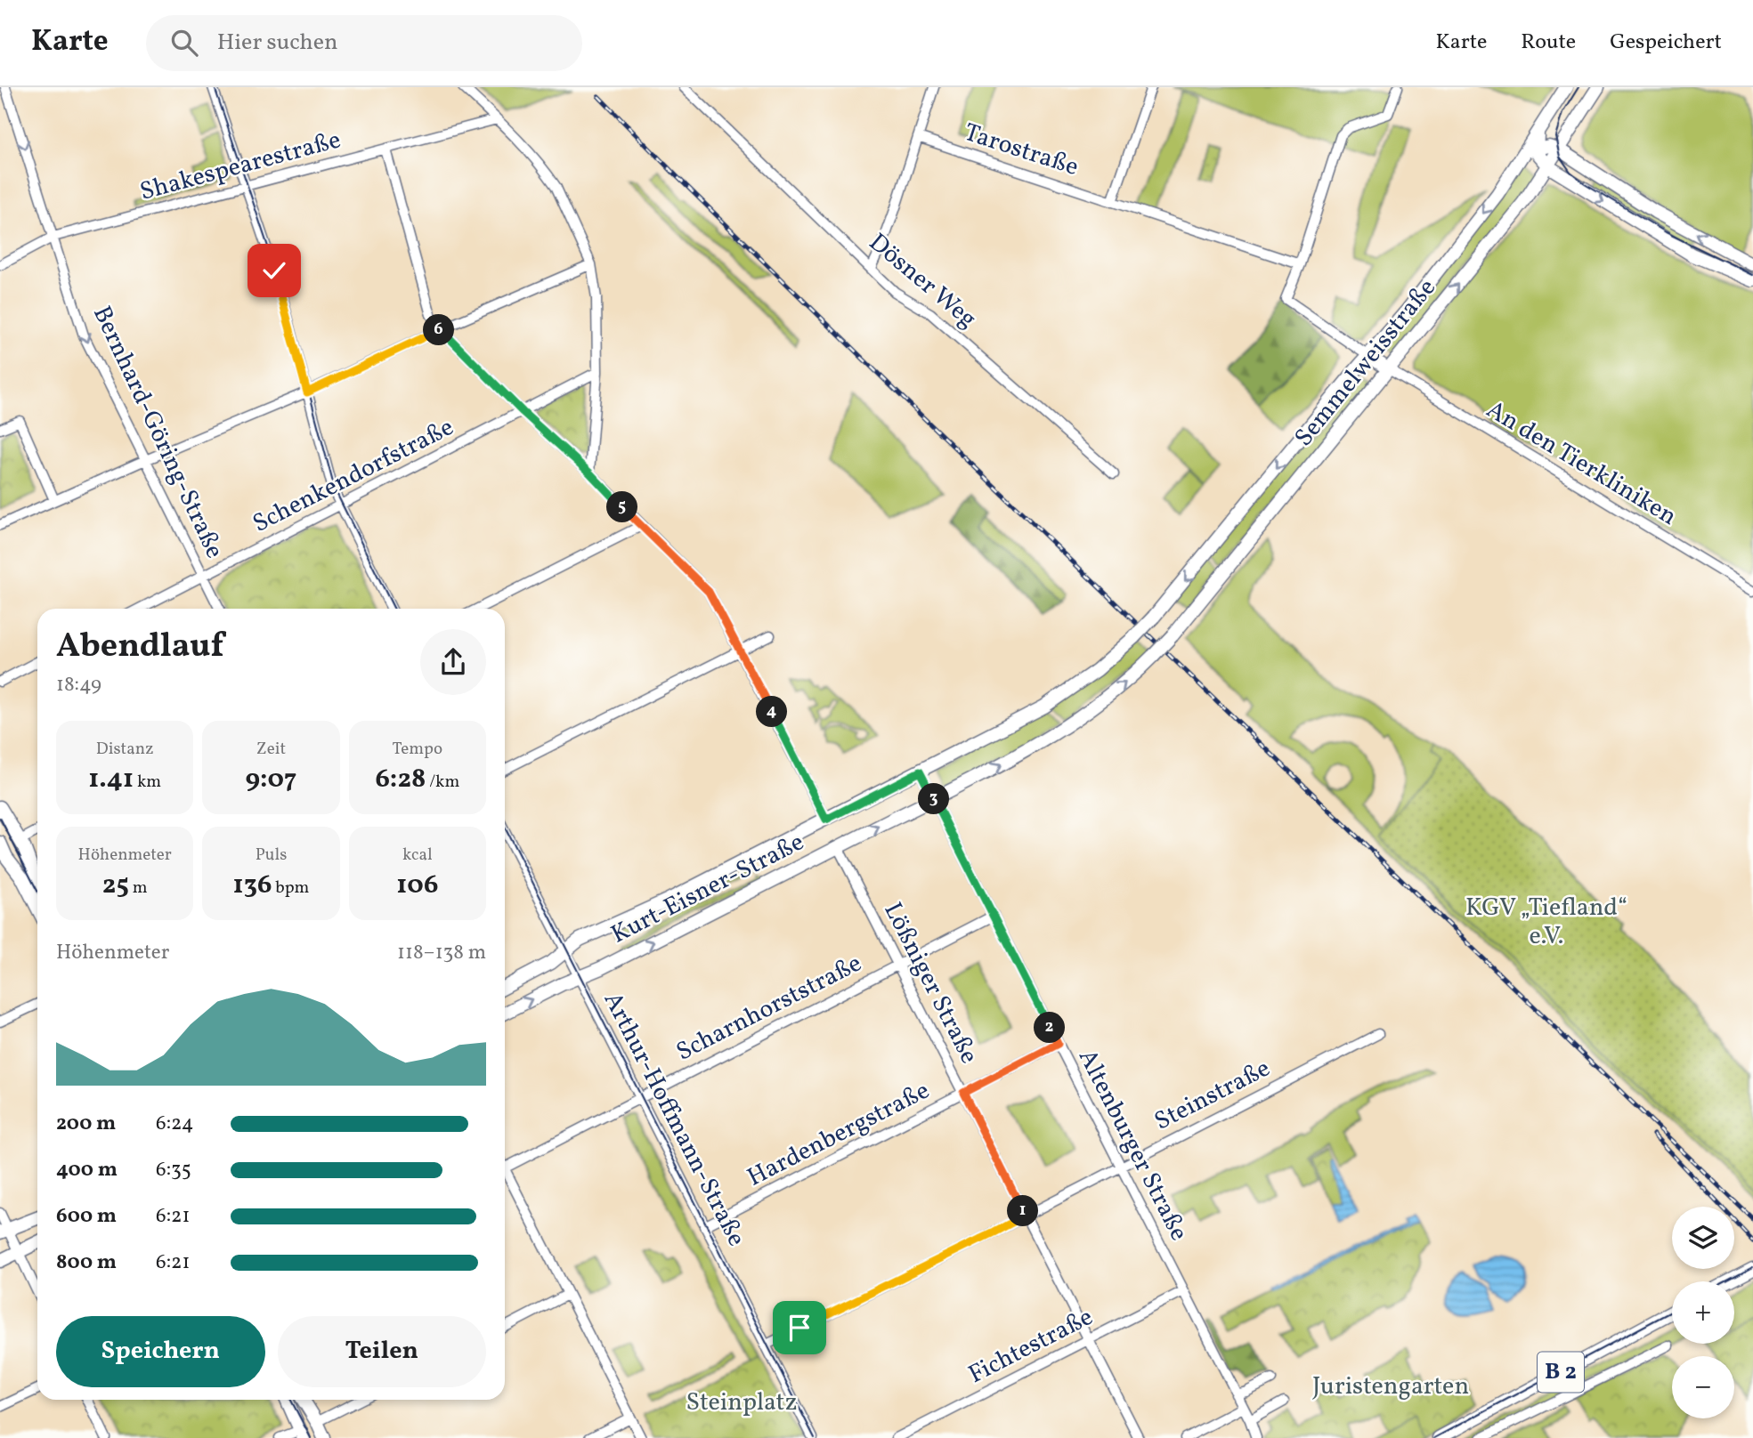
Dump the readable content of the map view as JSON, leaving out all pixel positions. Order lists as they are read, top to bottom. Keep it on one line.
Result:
{"streets":{"main road":["Semmelweisstraße","Kurt-Eisner-Straße","B 2"],"street":["Tarostraße","Shakespearestraße","Dösner Weg","Bernhard-Göring-Straße","An den Tierkliniken","Schenkendorfstraße","Lößniger Straße","Scharnhorststraße","Steinstraße","Arthur-Hoffmann-Straße","Hardenbergstraße","Altenburger Straße","Fichtestraße"]},"crossings":[["Tarostraße","Semmelweisstraße"],["Shakespearestraße","Bernhard-Göring-Straße"],["Semmelweisstraße","An den Tierkliniken"],["Semmelweisstraße","Kurt-Eisner-Straße"],["Bernhard-Göring-Straße","Schenkendorfstraße"],["Kurt-Eisner-Straße","Lößniger Straße"],["Kurt-Eisner-Straße","Arthur-Hoffmann-Straße"],["Kurt-Eisner-Straße","Altenburger Straße"],["Lößniger Straße","Scharnhorststraße"],["Lößniger Straße","Steinstraße"],["Lößniger Straße","Hardenbergstraße"],["Lößniger Straße","Fichtestraße"],["Scharnhorststraße","Arthur-Hoffmann-Straße"],["Scharnhorststraße","Altenburger Straße"],["Steinstraße","Arthur-Hoffmann-Straße"],["Steinstraße","Altenburger Straße"],["Arthur-Hoffmann-Straße","Hardenbergstraße"],["Hardenbergstraße","Altenburger Straße"],["Altenburger Straße","Fichtestraße"]],"one_way":["Bernhard-Göring-Straße"],"parks":["KGV „Tiefland“ e.V.","Juristengarten","Steinplatz"],"page":{"header":"Karte","search":"Hier suchen","nav":["Karte","Route","Gespeichert"],"pins":["6","5","4","3","2","1"],"heading":["Abendlauf","18:49"],"stats":[["Distanz","1.41 km"],["Zeit","9:07"],["Tempo","6:28 /km"],["Höhenmeter","25 m"],["Puls","136 bpm"],["kcal","106"]],"chart":["Höhenmeter","118–138 m"],"list":[{"name":"200 m","note":"6:24"},{"name":"400 m","note":"6:35"},{"name":"600 m","note":"6:21"},{"name":"800 m","note":"6:21"}],"map_buttons":["+","−"],"buttons":["Speichern","Teilen"]}}
